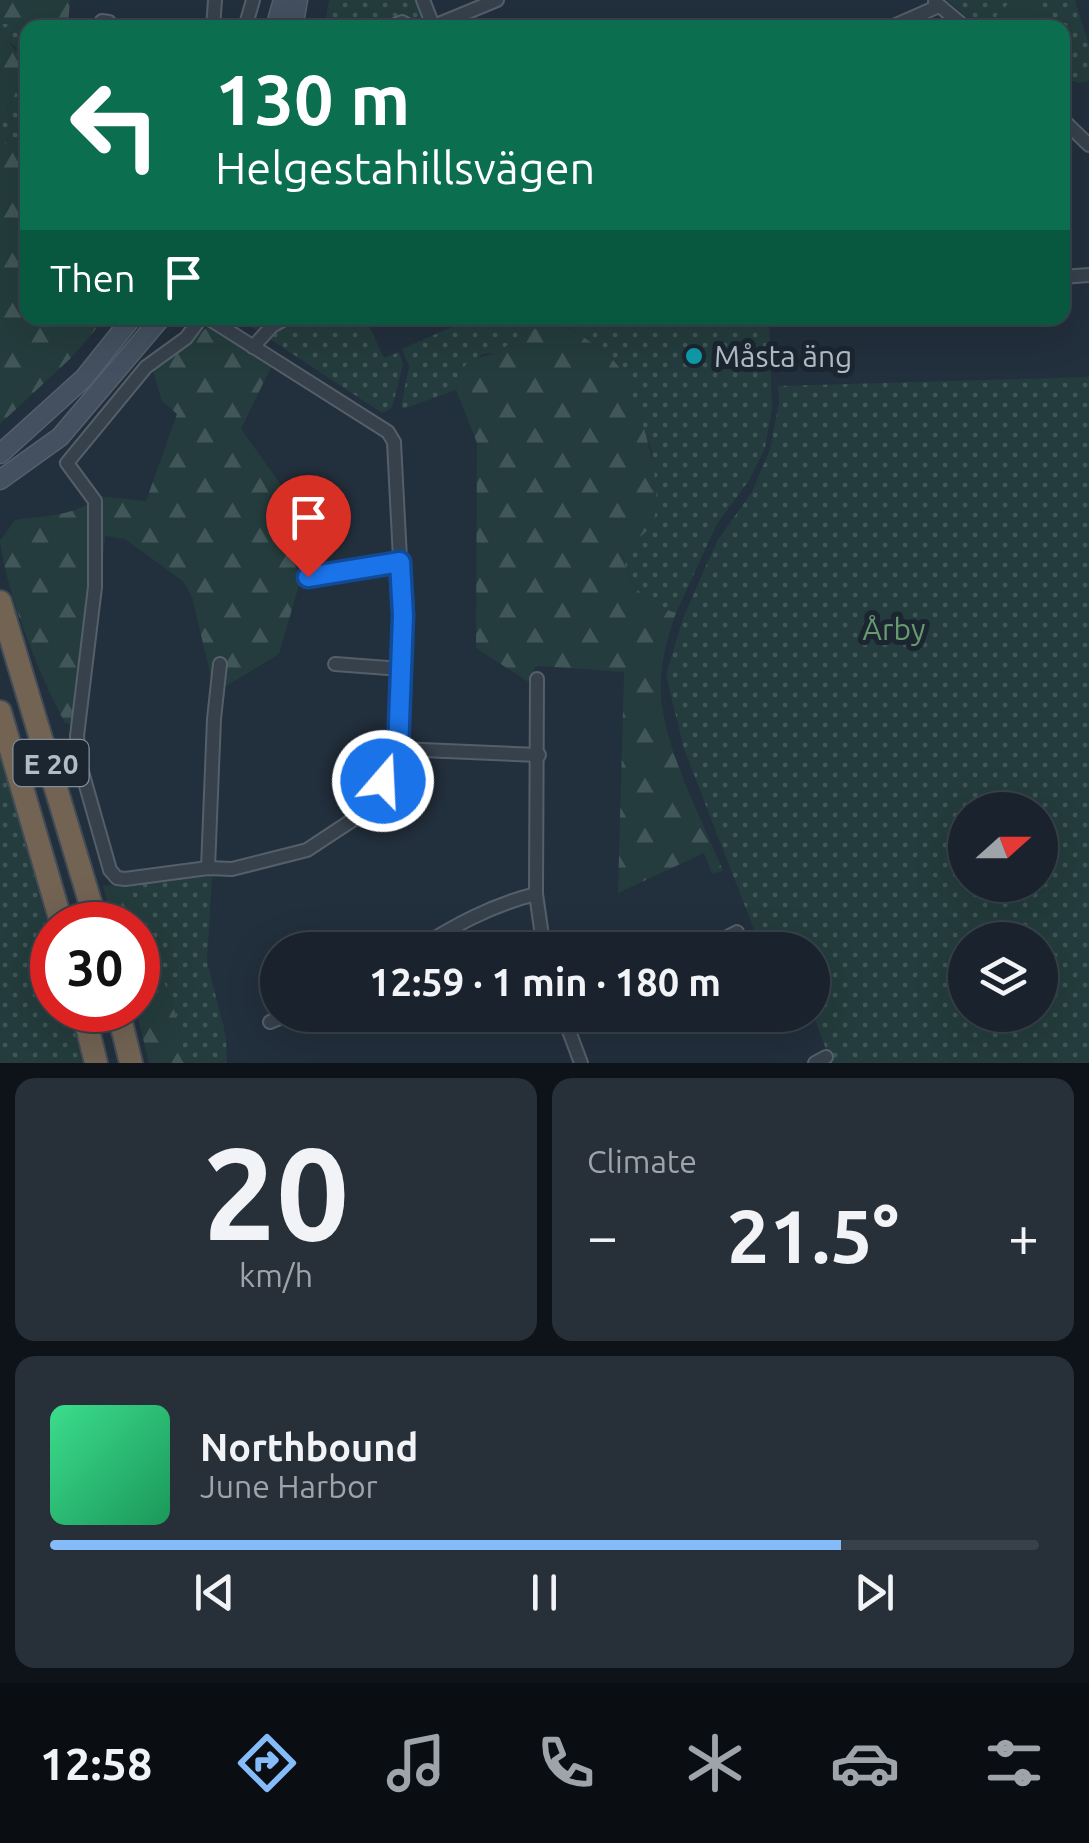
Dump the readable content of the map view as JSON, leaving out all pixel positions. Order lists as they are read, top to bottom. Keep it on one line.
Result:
{"streets":{"highway":["E 20"]},"parks":["Årby"],"places":["Måsta äng"],"north":"right","page":{"turn":["130 m","Helgestahillsvägen"],"then":"Then","limit":"30","trip":"12:59 · 1 min · 180 m","tile":[["20","km/h"],"Climate"],"heat":["−","21.5°","+"],"song":["Northbound","June Harbor"],"tabs":"12:58"}}
